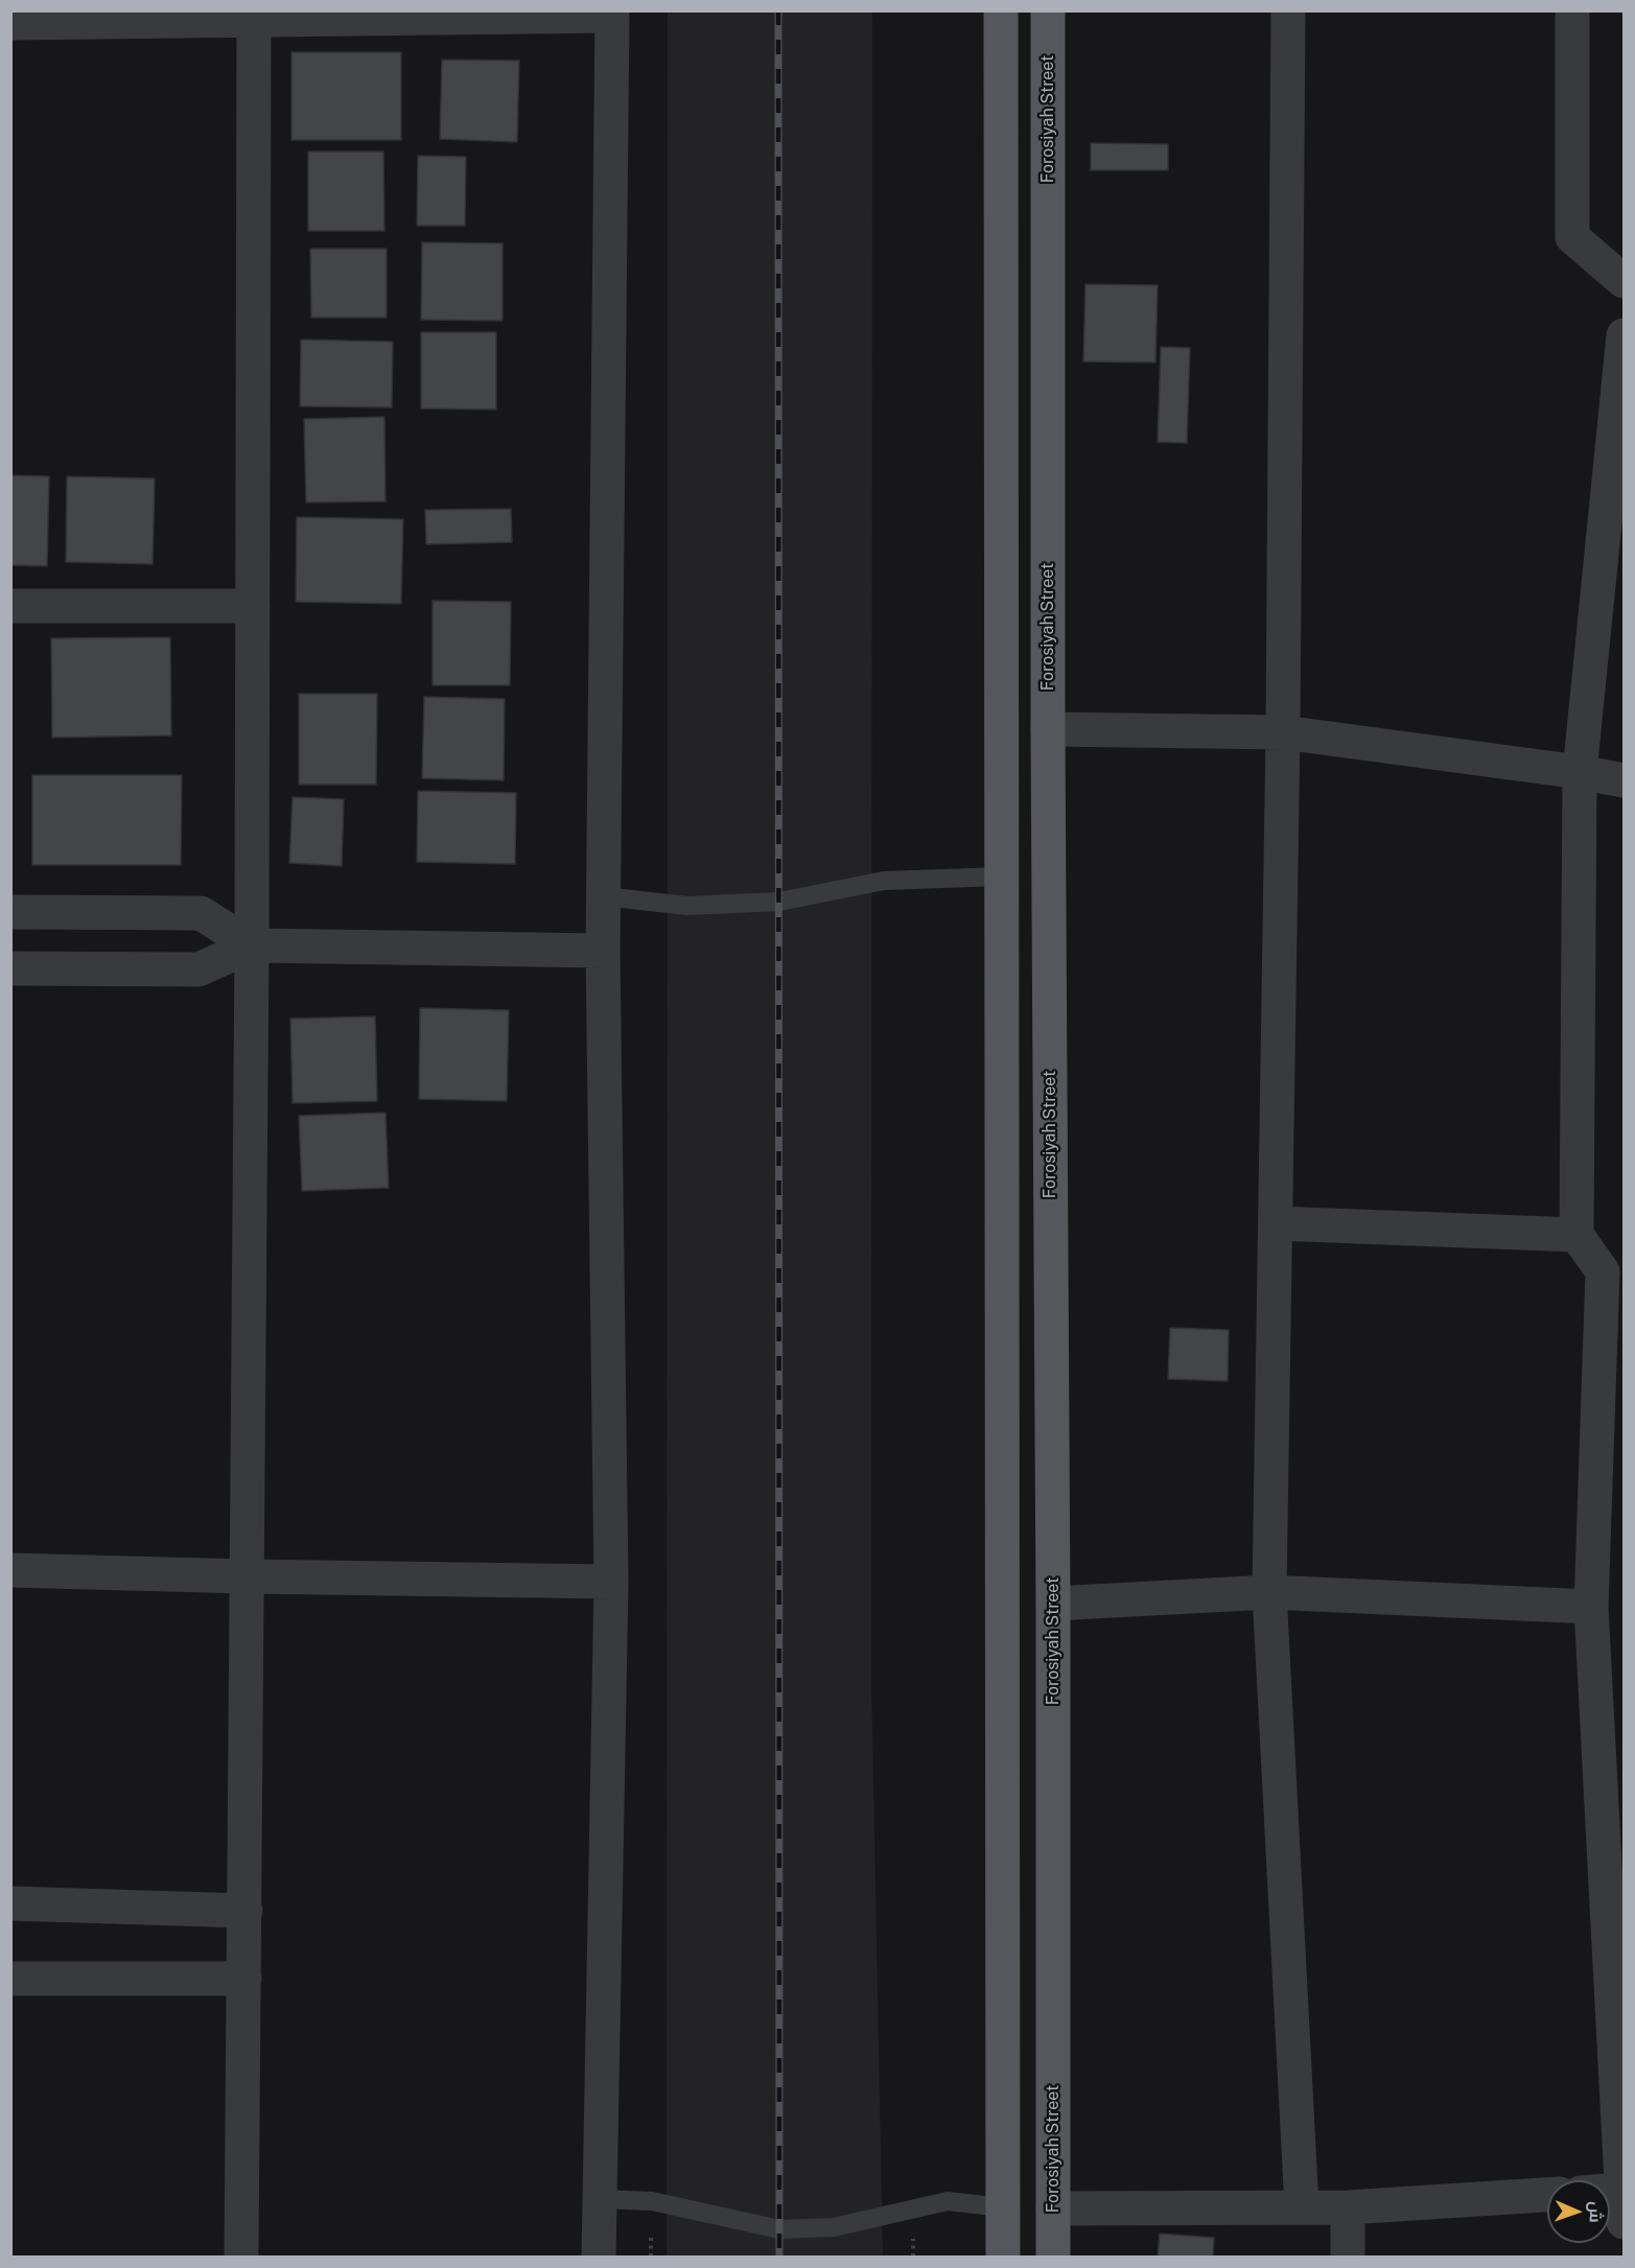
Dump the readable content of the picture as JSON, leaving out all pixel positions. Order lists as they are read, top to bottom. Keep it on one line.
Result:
{"streets":{"main road":["Forosiyah Street"]},"north":"right"}
